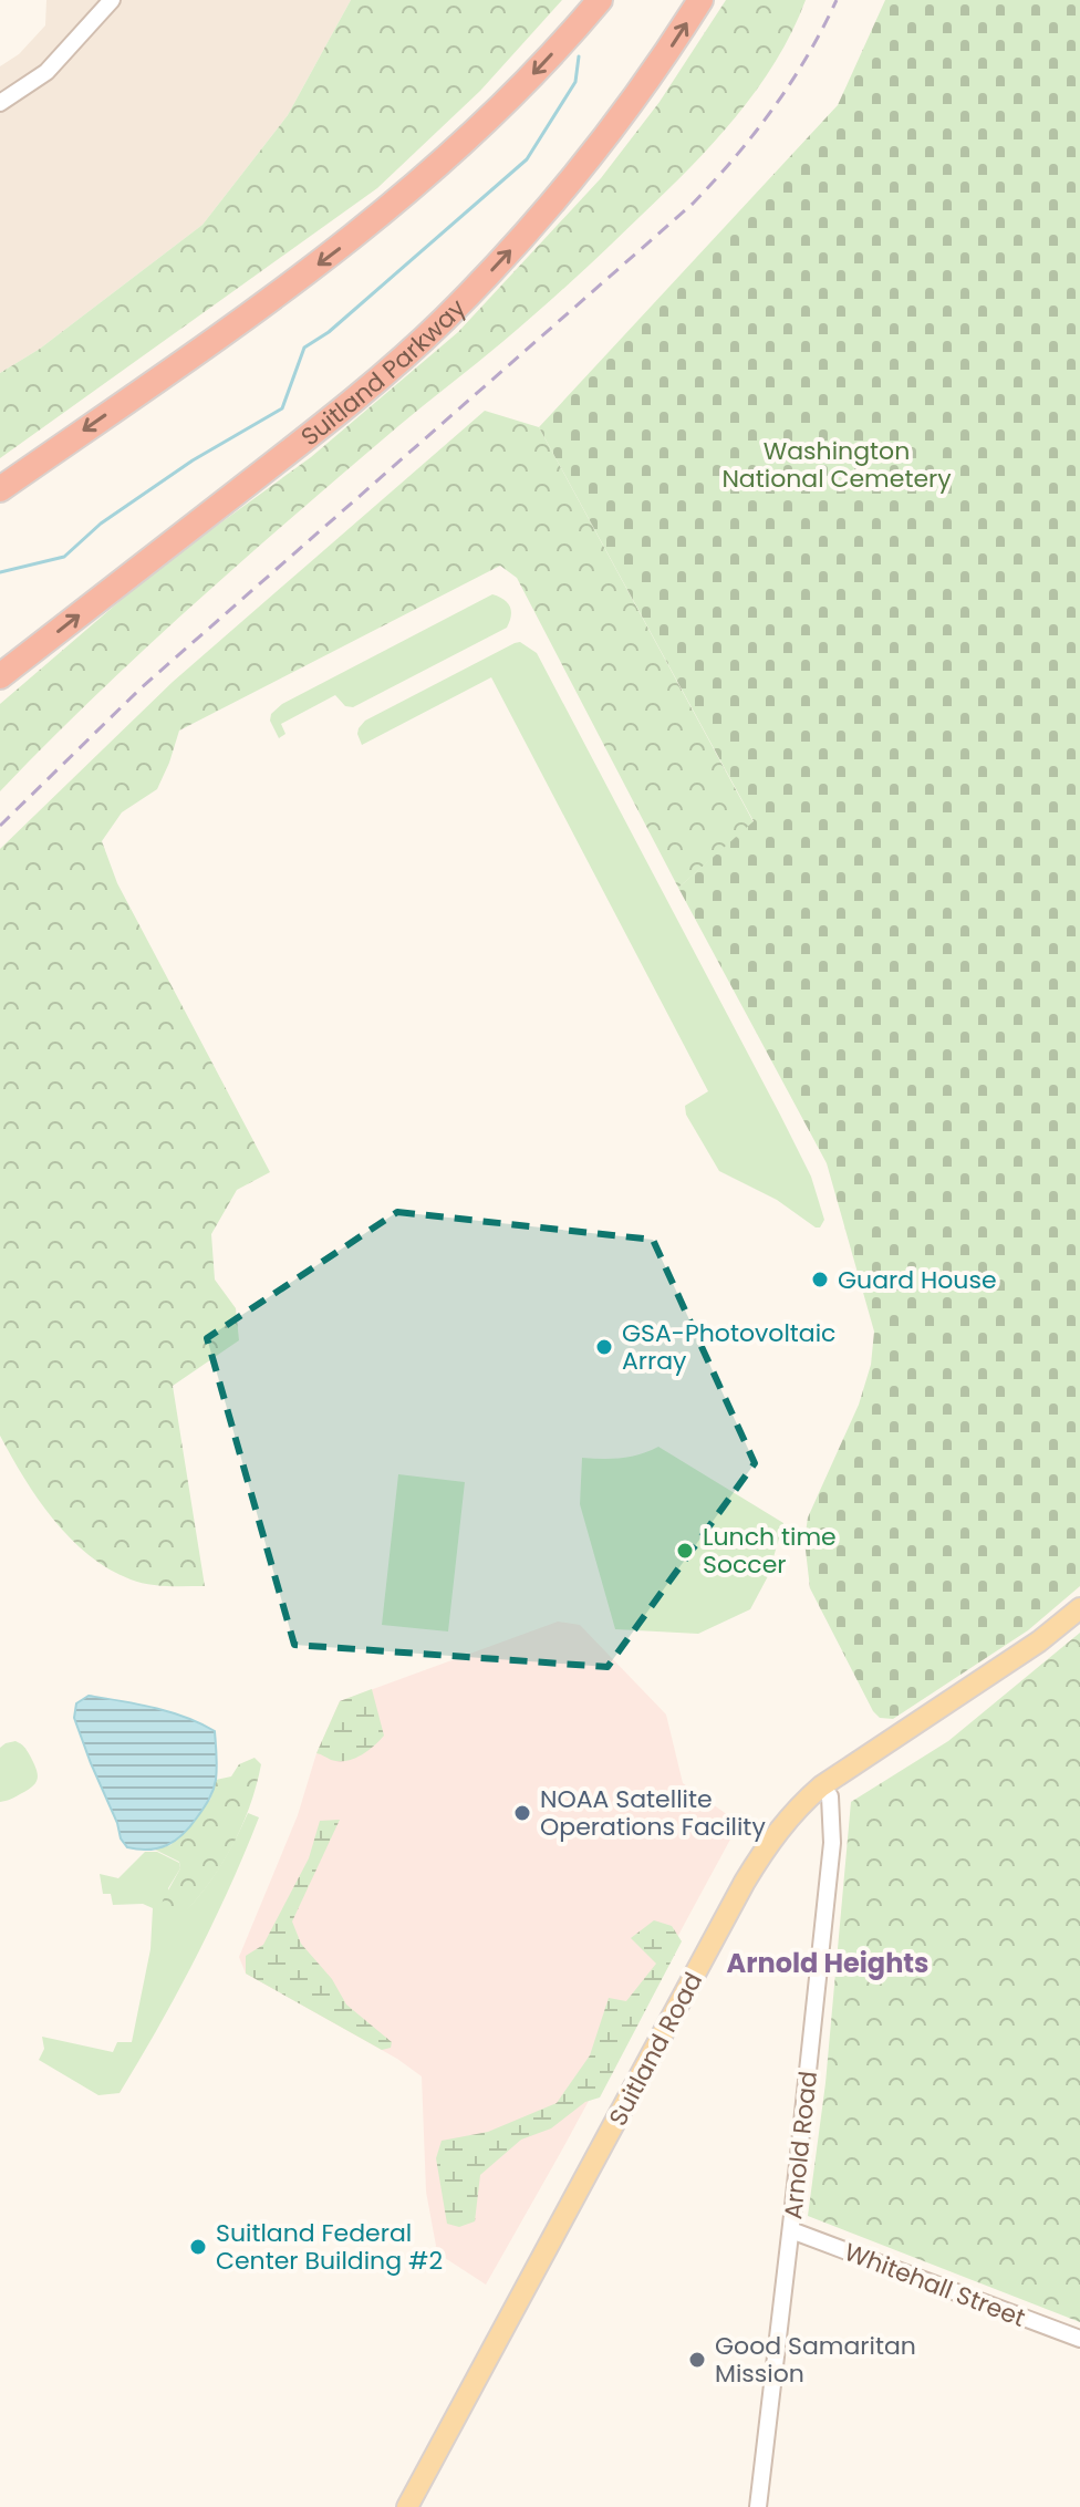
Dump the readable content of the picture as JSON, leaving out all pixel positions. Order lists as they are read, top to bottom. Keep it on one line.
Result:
{"streets":{"highway":["Suitland Parkway"],"main road":["Suitland Road"],"street":["Arnold Road","Whitehall Street"]},"crossings":[["Suitland Road","Arnold Road"],["Arnold Road","Whitehall Street"]],"districts":["Arnold Heights"],"parks":["Washington National Cemetery"],"places":["Guard House","GSA-Photovoltaic Array","Lunch time Soccer","NOAA Satellite Operations Facility","Suitland Federal Center Building #2","Good Samaritan Mission"]}
